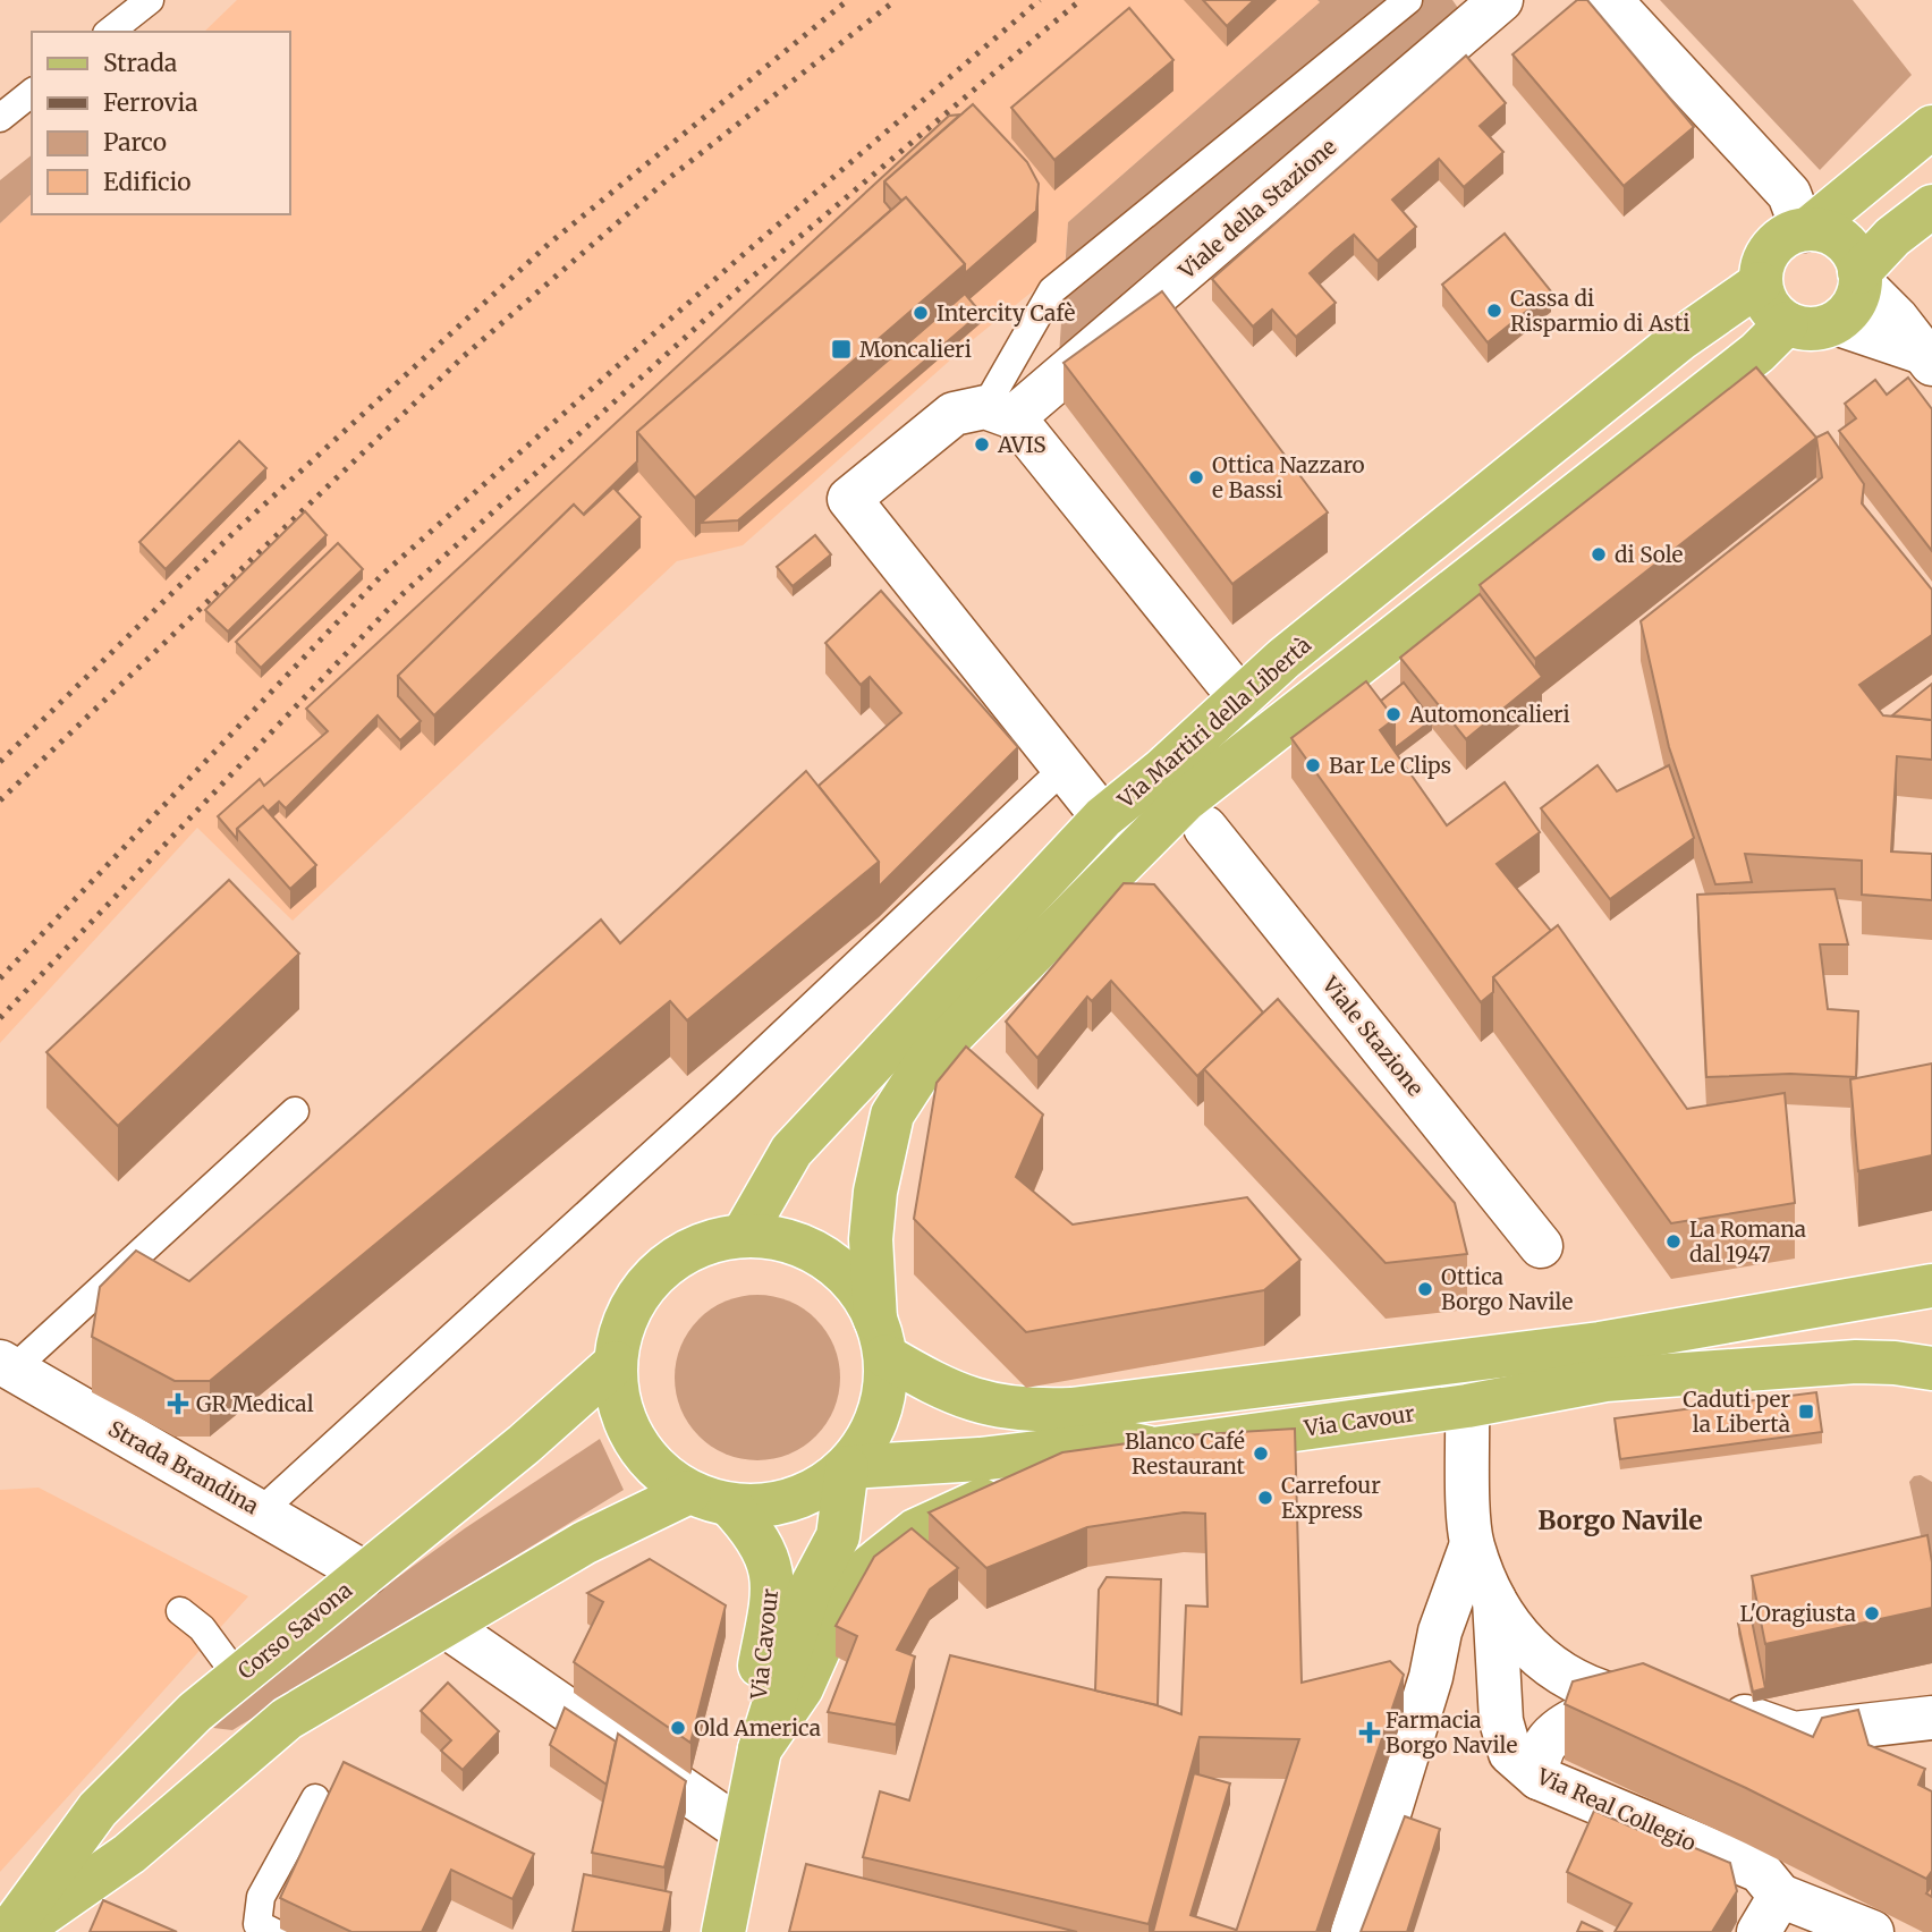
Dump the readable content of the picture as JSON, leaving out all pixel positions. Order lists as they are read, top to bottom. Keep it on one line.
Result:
{"streets":{"main road":["Via Martiri della Libertà","Via Cavour","Corso Savona"],"street":["Viale della Stazione","Viale Stazione","Strada Brandina","Via Real Collegio"]},"crossings":[["Viale della Stazione","Via Martiri della Libertà"],["Via Martiri della Libertà","Via Cavour"],["Via Martiri della Libertà","Corso Savona"],["Via Cavour","Corso Savona"],["Strada Brandina","Corso Savona"]],"districts":["Borgo Navile"],"places":{"other":["Cassa di Risparmio di Asti","Intercity Cafè","AVIS","Ottica Nazzaro e Bassi","di Sole","Automoncalieri","Bar Le Clips","La Romana dal 1947","Ottica Borgo Navile","Blanco Café Restaurant","Carrefour Express","L'Oragiusta","Old America"],"transit":["Moncalieri","Caduti per la Libertà"],"health":["GR Medical","Farmacia Borgo Navile"]},"legend":["Strada","Ferrovia","Parco","Edificio"]}
